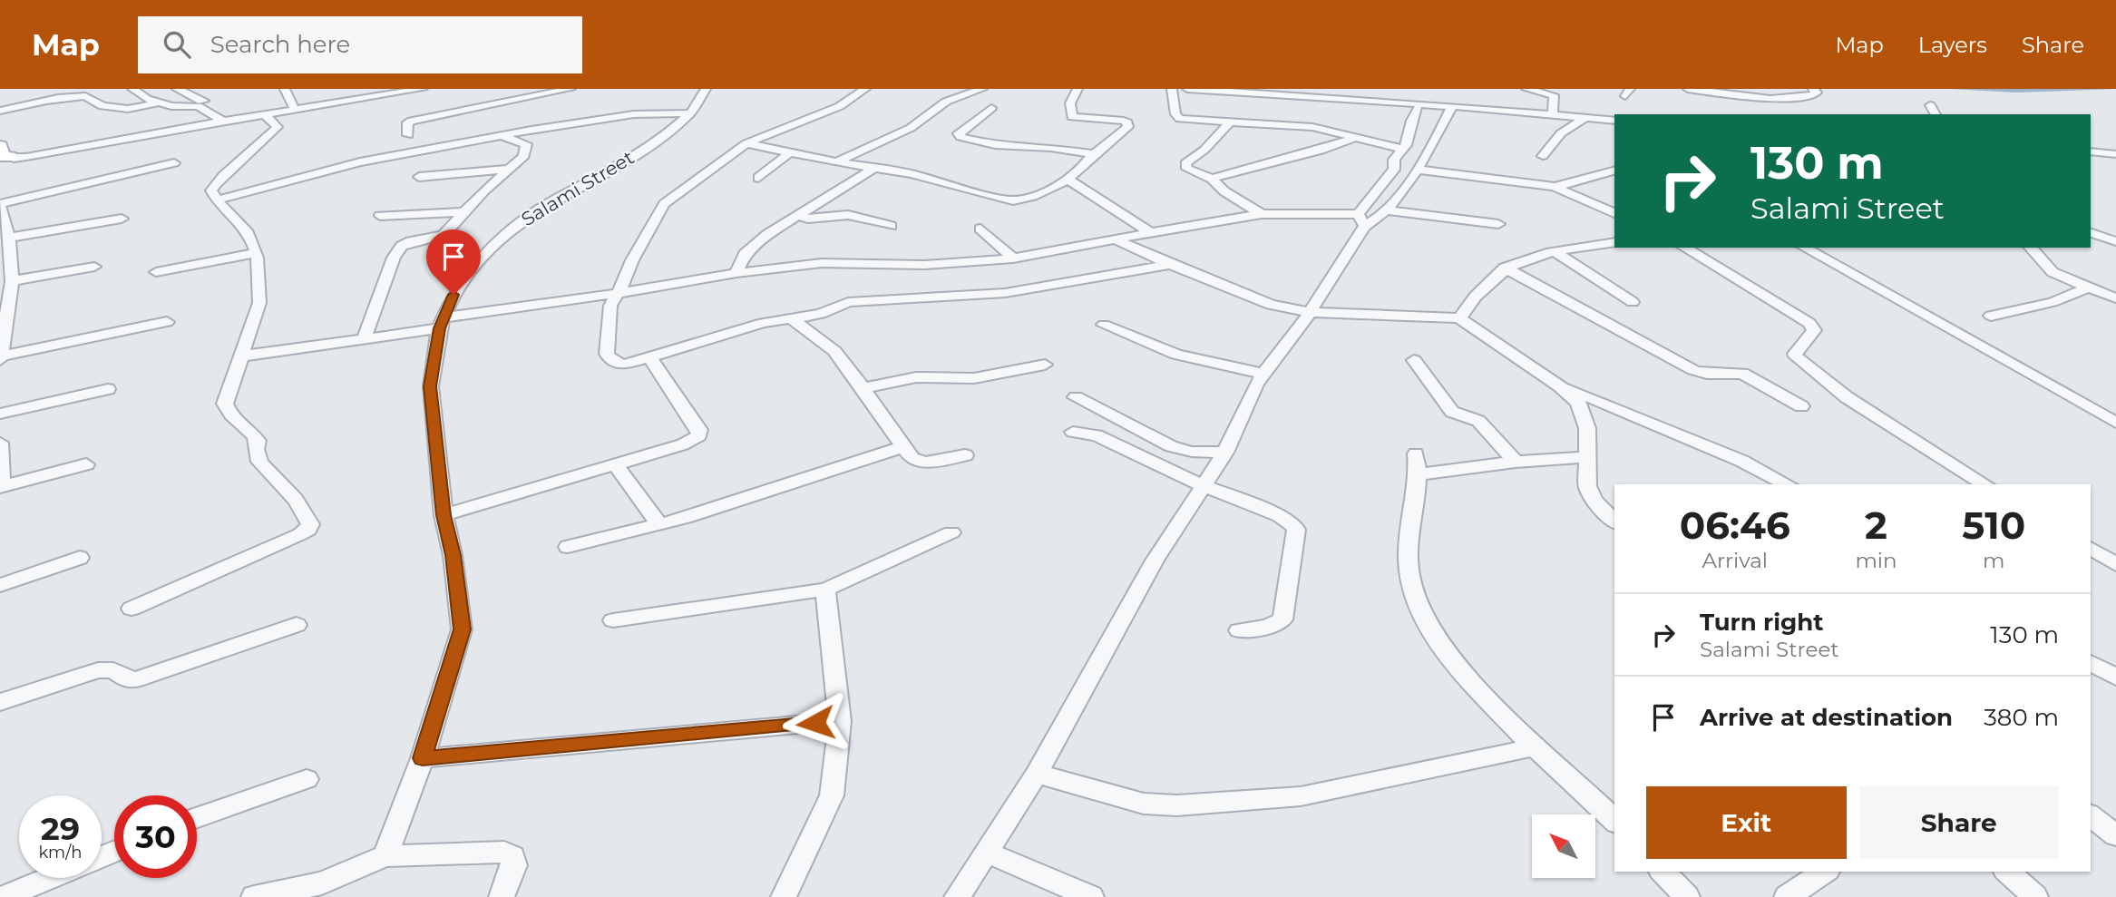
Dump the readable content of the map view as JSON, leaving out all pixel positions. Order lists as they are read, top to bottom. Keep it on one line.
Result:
{"streets":{"street":["Salami Street"]},"north":"top left","page":{"header":"Map","search":"Search here","nav":["Map","Layers","Share"],"turn":["130 m","Salami Street"],"eta":["06:46","Arrival","2","min","510","m"],"list":[{"name":"Turn right","note":"Salami Street","value":"130 m"},{"name":"Arrive at destination","value":"380 m"}],"buttons":["Exit","Share"],"speed":"29 km/h","limit":"30"}}
